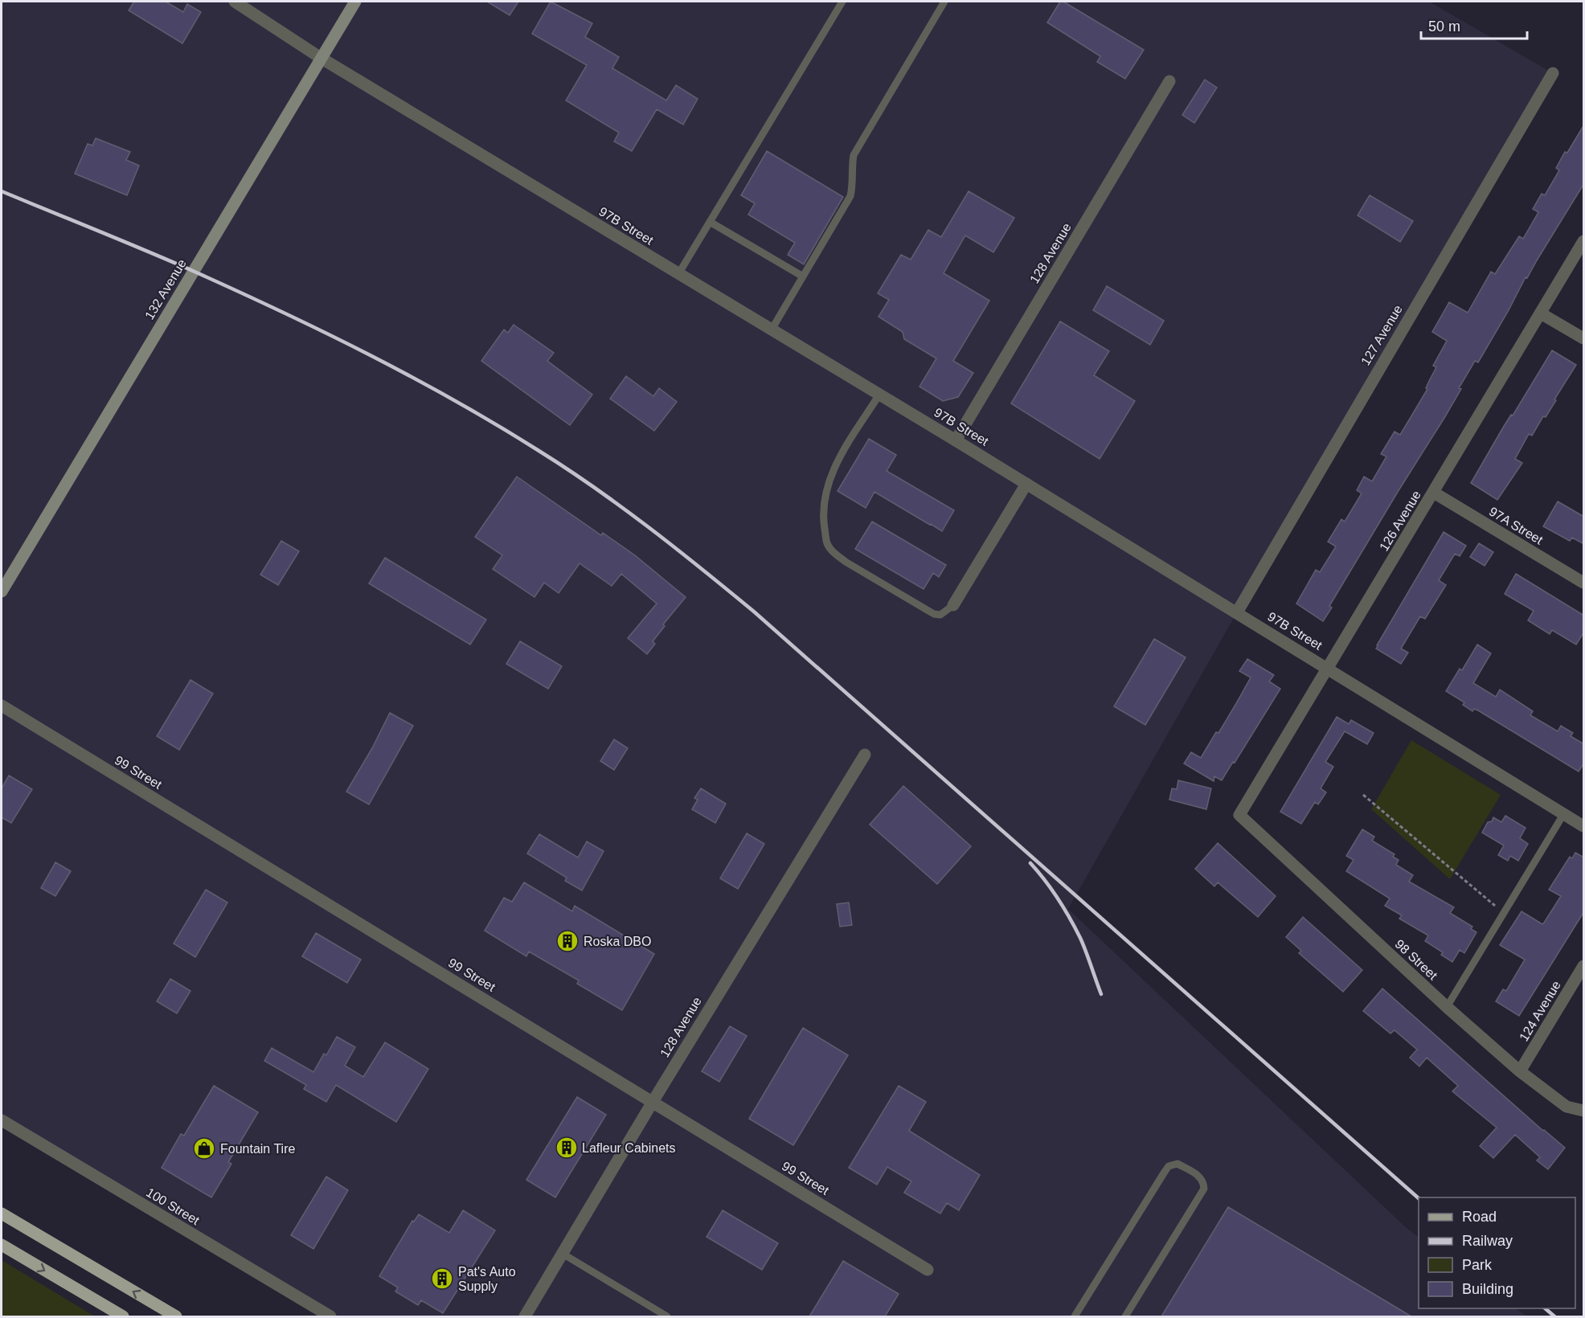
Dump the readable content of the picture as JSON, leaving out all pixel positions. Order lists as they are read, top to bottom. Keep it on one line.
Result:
{"streets":{"main road":["132 Avenue"],"street":["97B Street","128 Avenue","127 Avenue","126 Avenue","97A Street","99 Street","98 Street","124 Avenue","100 Street"]},"crossings":[["97B Street","128 Avenue"],["97B Street","132 Avenue"],["97B Street","127 Avenue"],["97B Street","126 Avenue"],["128 Avenue","99 Street"],["126 Avenue","97A Street"],["126 Avenue","98 Street"],["98 Street","124 Avenue"]],"places":{"building":["Roska DBO","Lafleur Cabinets","Pat's Auto Supply"],"shop":["Fountain Tire"]},"legend":["Road","Railway","Park","Building"],"scale_bar":"50 m"}
